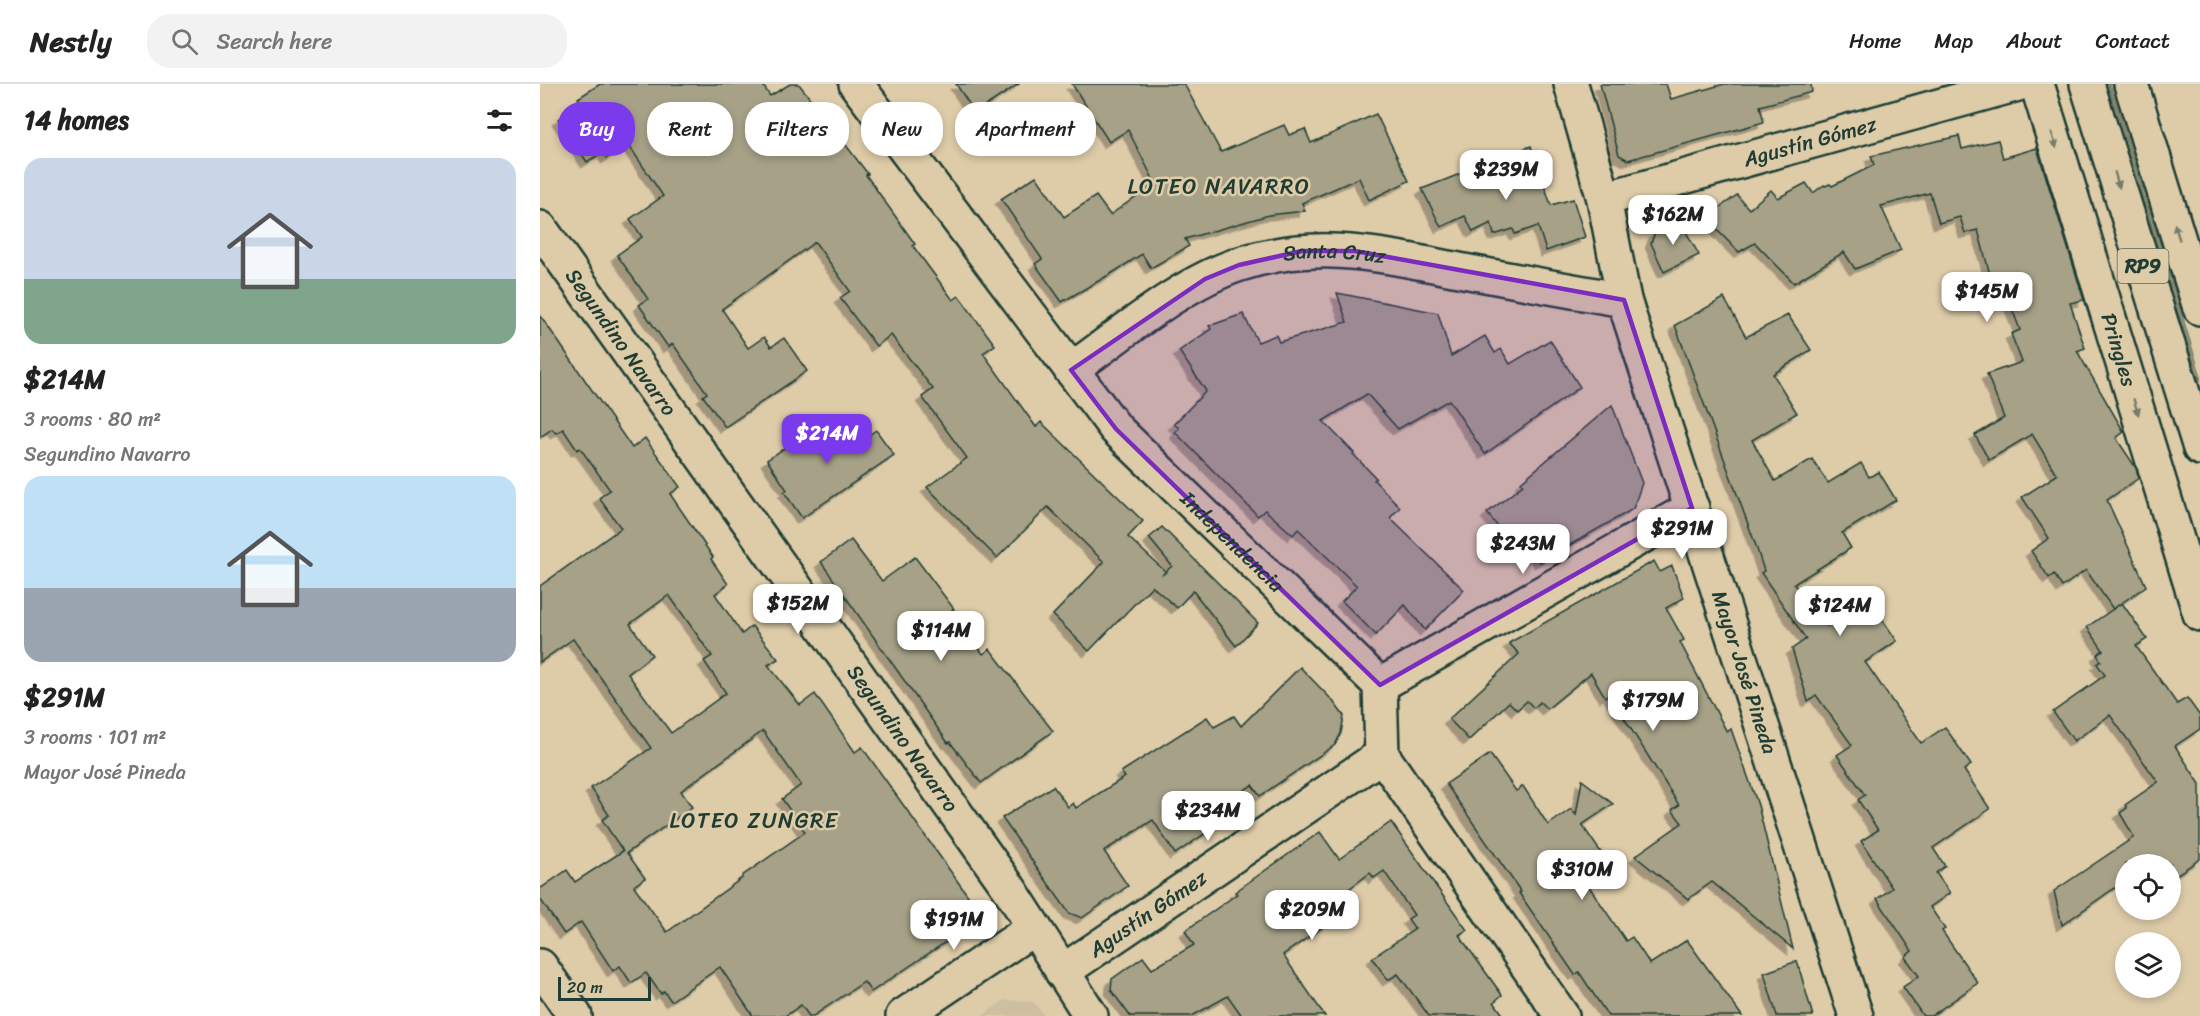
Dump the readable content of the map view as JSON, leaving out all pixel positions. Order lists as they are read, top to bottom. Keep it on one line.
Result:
{"streets":{"street":["Agustín Gómez","Santa Cruz","RP9","Segundino Navarro","Pringles","Independencia","Mayor José Pineda"]},"crossings":[["Agustín Gómez","Segundino Navarro"],["Agustín Gómez","Mayor José Pineda"],["Santa Cruz","Independencia"],["Santa Cruz","Mayor José Pineda"]],"districts":["LOTEO NAVARRO","LOTEO ZUNGRE"],"scale_bar":"20 m","page":{"header":"Nestly","search":"Search here","nav":["Home","Map","About","Contact"],"heading":"14 homes","chip":["Buy","Rent","Filters","New","Apartment"],"price":["$239M","$162M","$145M","$214M","$291M","$243M","$152M","$124M","$114M","$179M","$234M","$310M","$209M","$191M"],"list":[{"name":"$214M","note":"3 rooms · 80 m² · Segundino Navarro"},{"name":"$291M","note":"3 rooms · 101 m² · Mayor José Pineda"}],"scale":"20 m"}}
